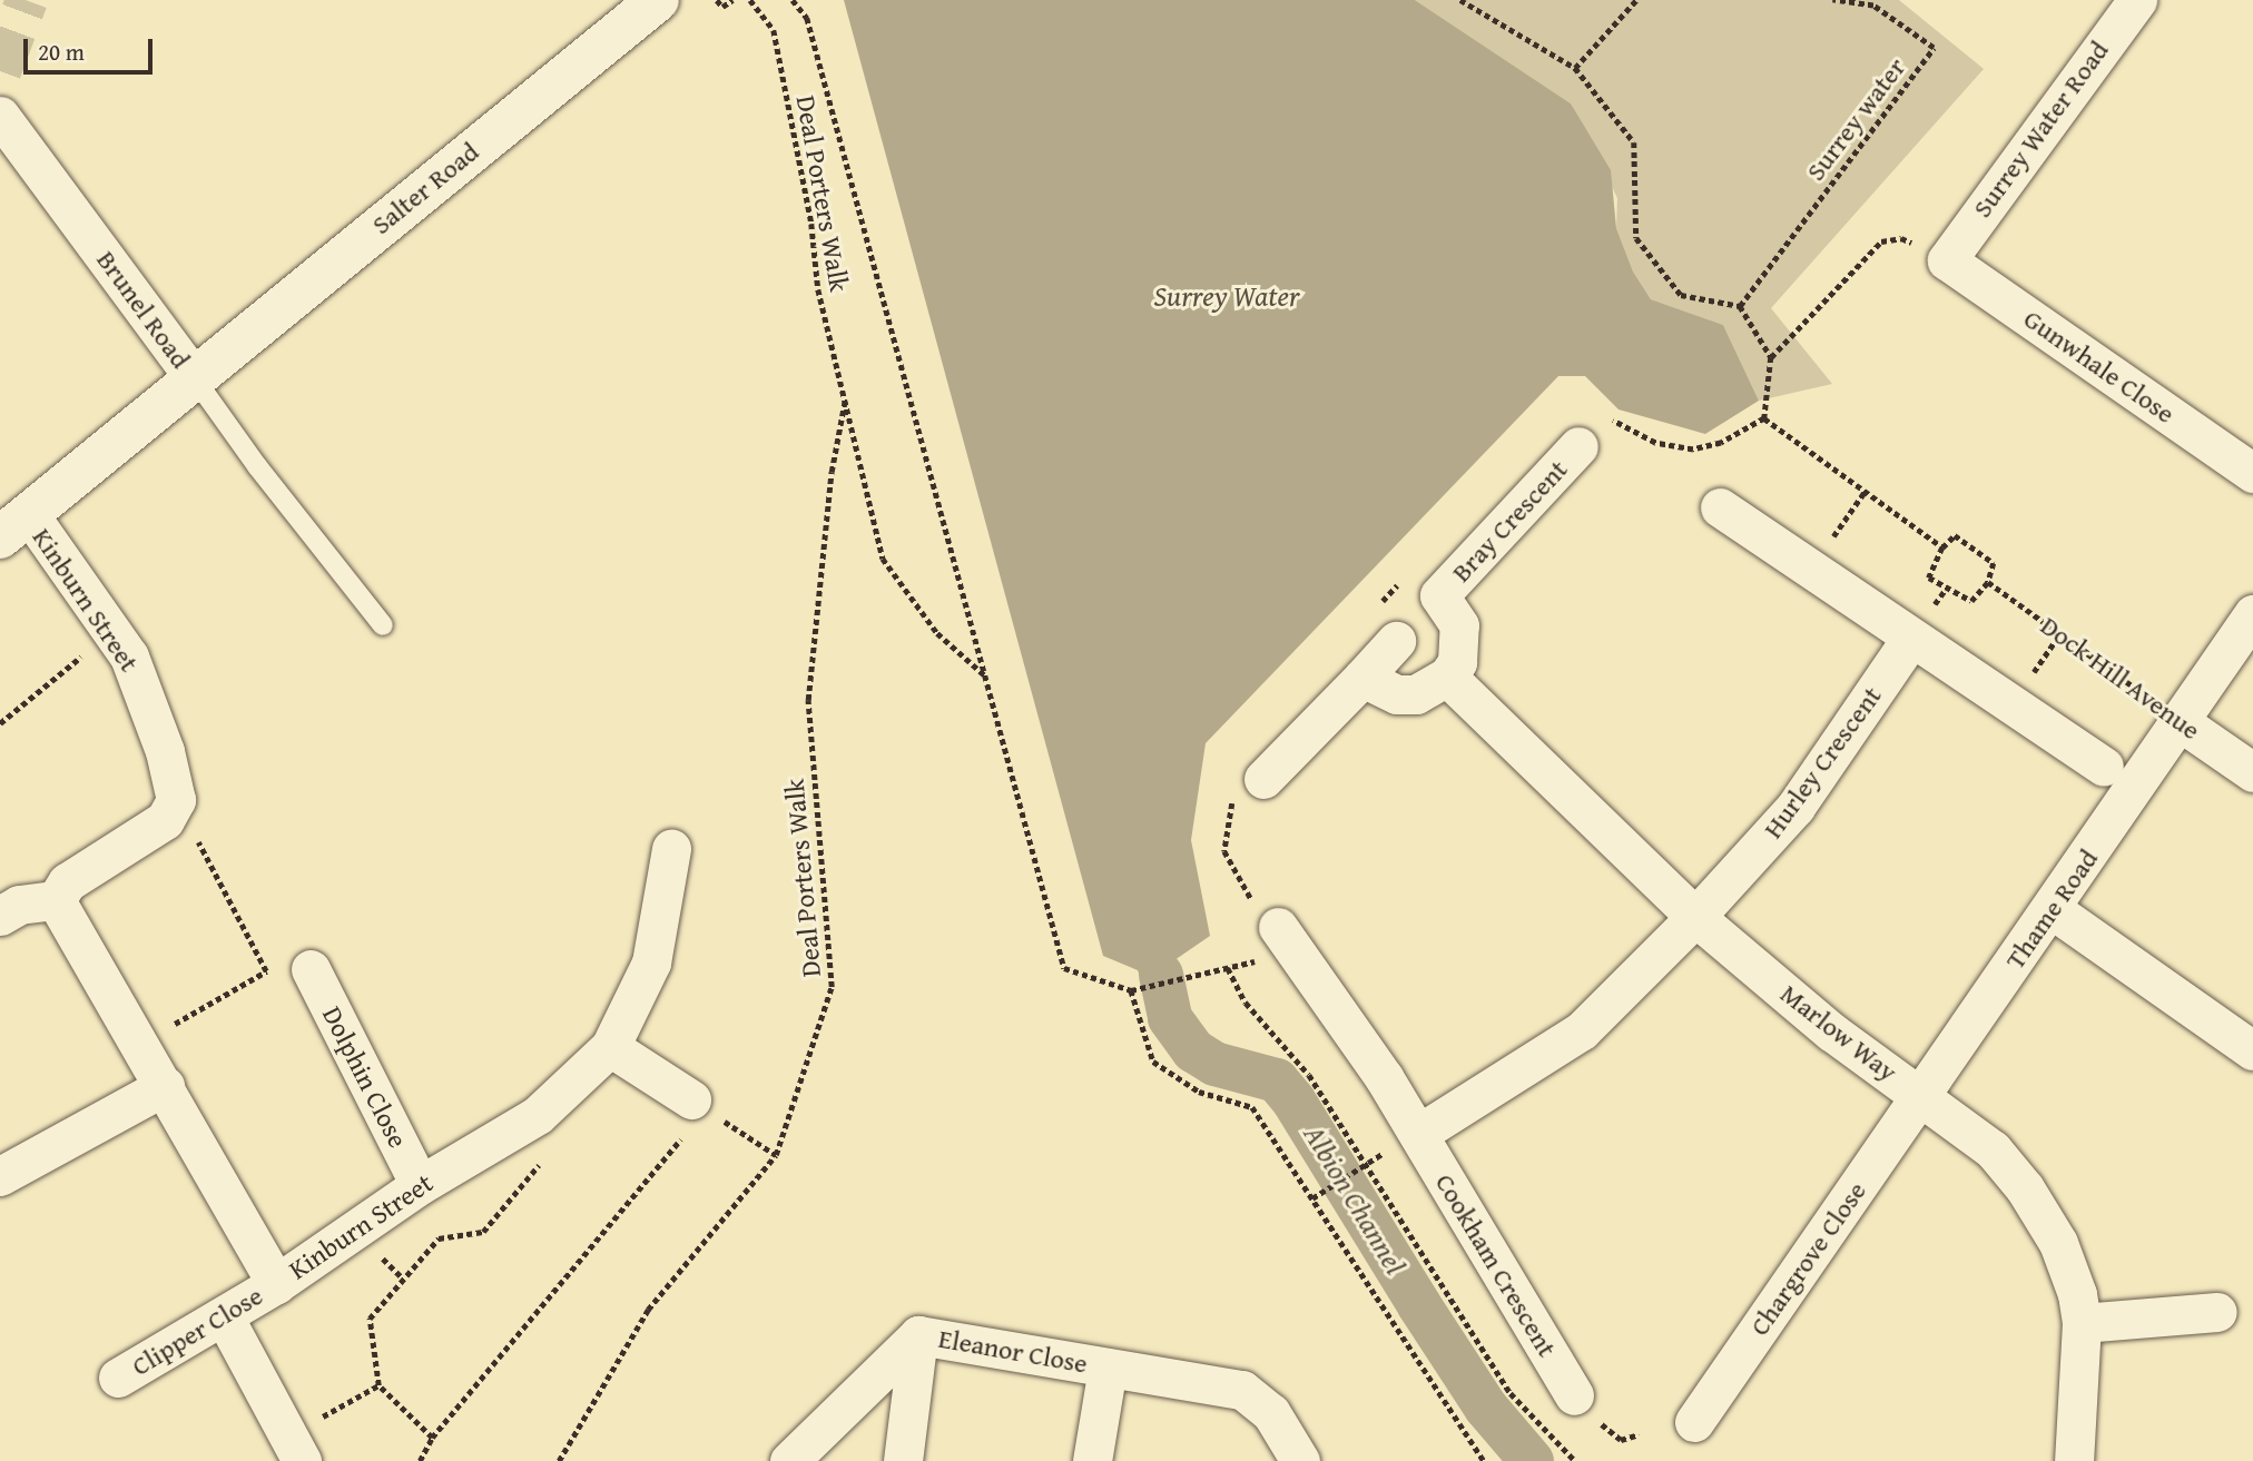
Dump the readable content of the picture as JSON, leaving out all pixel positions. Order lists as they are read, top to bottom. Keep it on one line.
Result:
{"streets":{"main road":["Salter Road","Brunel Road"],"street":["Surrey Water Road","Gunwhale Close","Bray Crescent","Kinburn Street","Dock Hill Avenue","Hurley Crescent","Thame Road","Marlow Way","Dolphin Close","Chargrove Close","Cookham Crescent","Clipper Close","Eleanor Close"],"path":["Surrey water","Deal Porters Walk"]},"crossings":[["Surrey Water Road","Gunwhale Close"],["Salter Road","Brunel Road"],["Brunel Road","Kinburn Street"],["Bray Crescent","Marlow Way"],["Kinburn Street","Dolphin Close"],["Kinburn Street","Clipper Close"],["Dock Hill Avenue","Thame Road"],["Hurley Crescent","Marlow Way"],["Thame Road","Marlow Way"],["Thame Road","Chargrove Close"],["Marlow Way","Chargrove Close"]],"water":["Surrey Water","Albion Channel"],"scale_bar":"20 m"}
